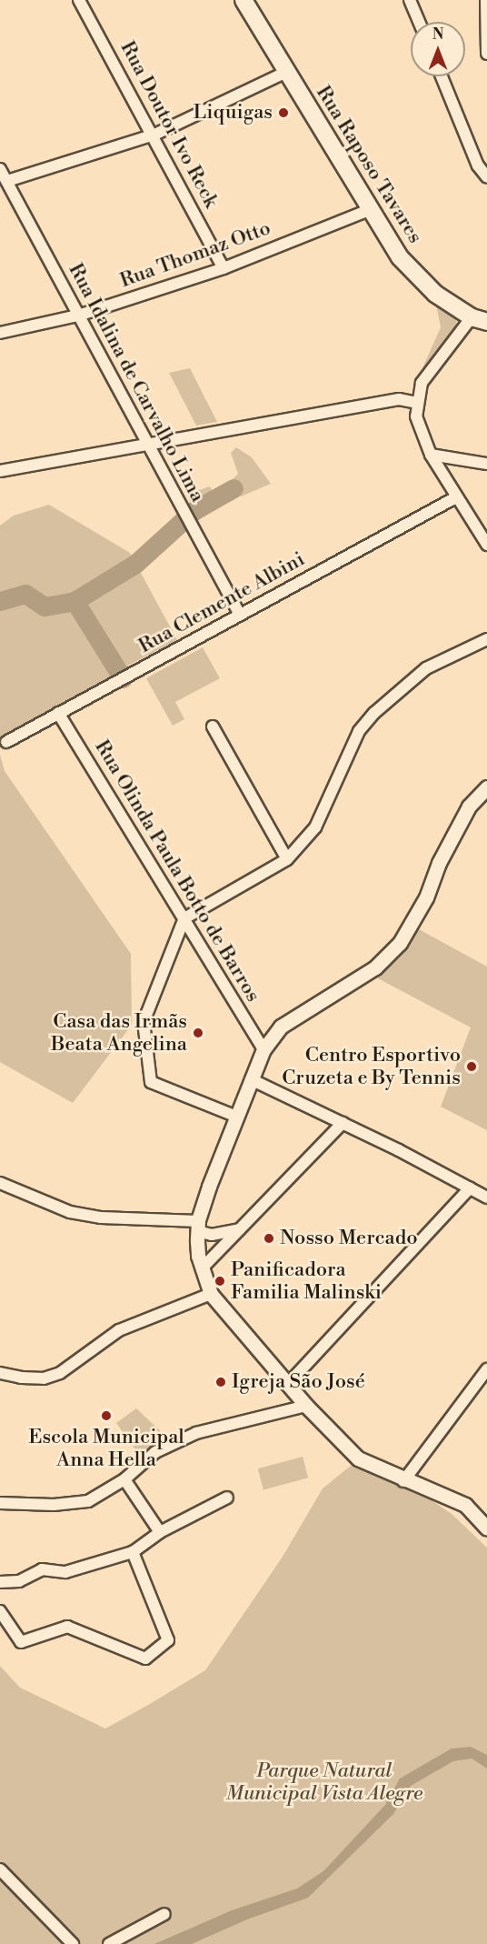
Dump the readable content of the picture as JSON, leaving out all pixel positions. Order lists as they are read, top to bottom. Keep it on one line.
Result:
{"streets":{"main road":["Rua Raposo Tavares"],"street":["Rua Doutor Ivo Reck","Rua Thomaz Otto","Rua Idalina de Carvalho Lima","Rua Clemente Albini","Rua Olinda Paula Botto de Barros"]},"crossings":[["Rua Doutor Ivo Reck","Rua Thomaz Otto"],["Rua Raposo Tavares","Rua Thomaz Otto"],["Rua Thomaz Otto","Rua Idalina de Carvalho Lima"],["Rua Idalina de Carvalho Lima","Rua Clemente Albini"],["Rua Clemente Albini","Rua Olinda Paula Botto de Barros"]],"parks":["Parque Natural Municipal Vista Alegre"],"places":["Liquigas","Casa das Irmãs Beata Angelina","Centro Esportivo Cruzeta e By Tennis","Nosso Mercado","Panificadora Familia Malinski","Igreja São José","Escola Municipal Anna Hella"],"north":"top"}
